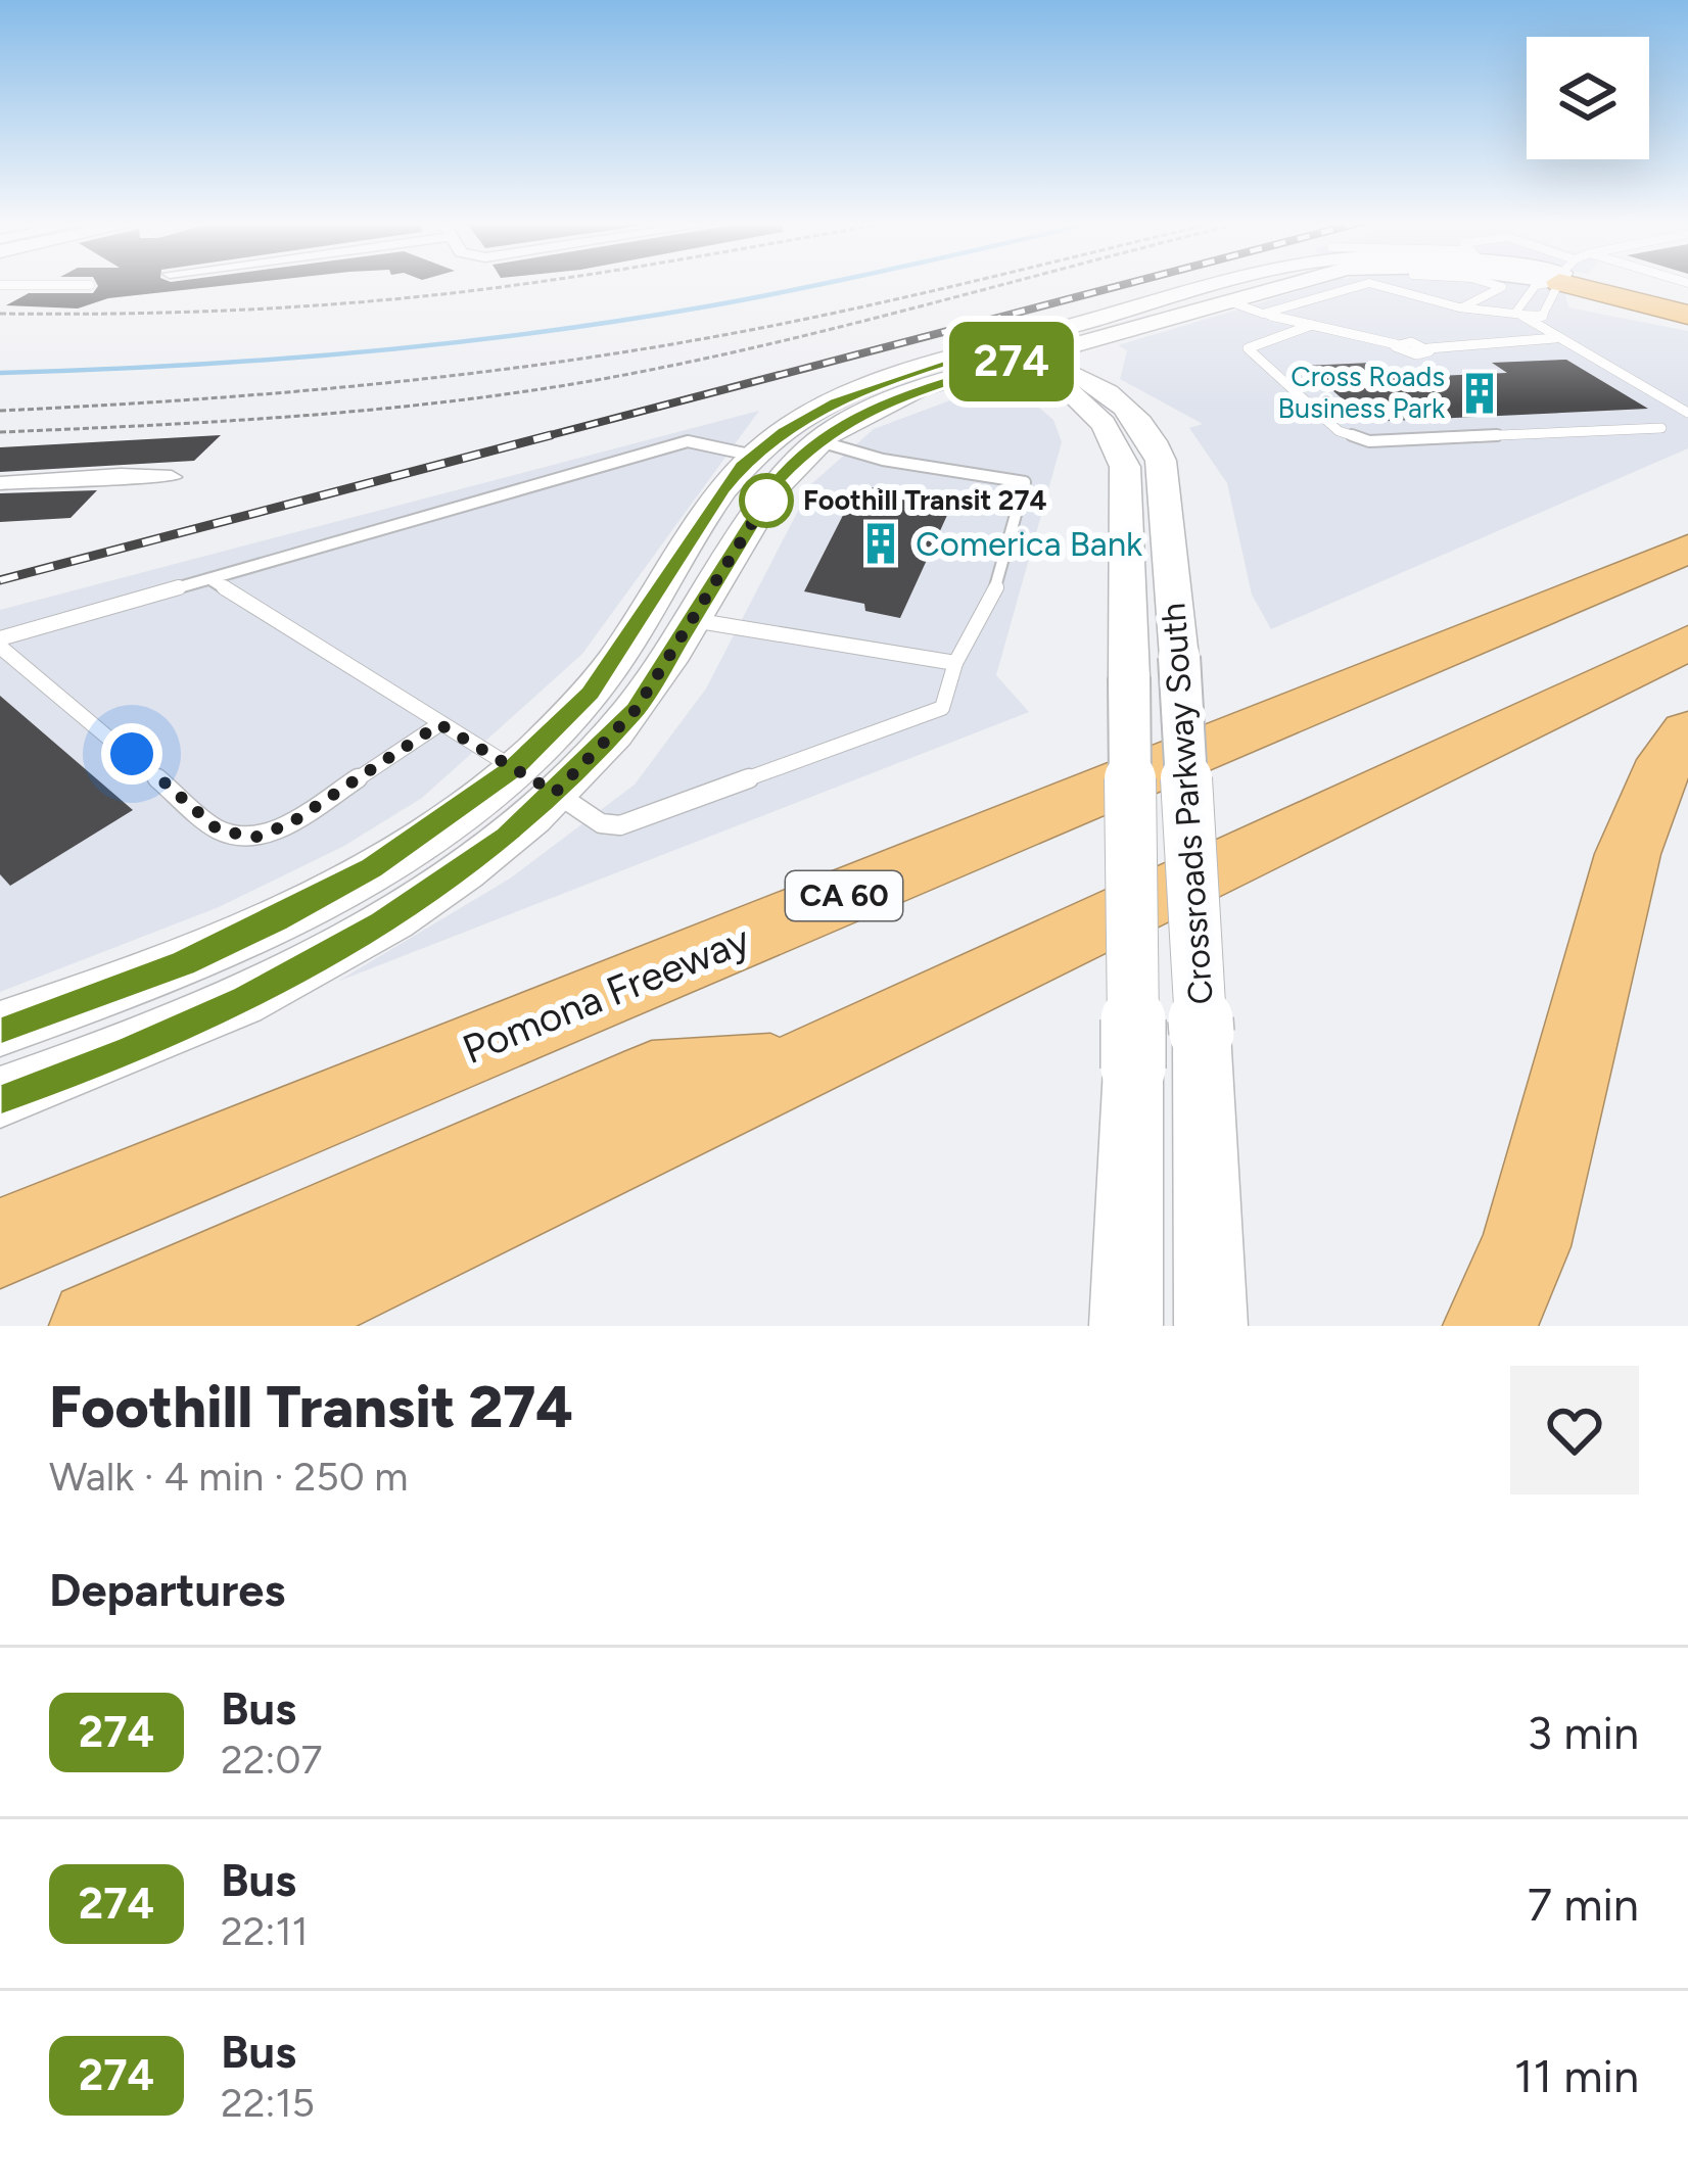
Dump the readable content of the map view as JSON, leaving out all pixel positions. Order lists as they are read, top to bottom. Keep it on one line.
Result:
{"streets":{"highway":["CA 60","Pomona Freeway"],"street":["Crossroads Parkway South"]},"places":{"building":["Cross Roads Business Park","Comerica Bank"],"other":["Foothill Transit 274"]},"lines":["bus line 274"],"page":{"on_map":"274","heading":[["Foothill Transit 274","Walk · 4 min · 250 m"],"Departures"],"list":[{"mark":"274","name":"Bus","note":"22:07","value":"3 min"},{"mark":"274","name":"Bus","note":"22:11","value":"7 min"},{"mark":"274","name":"Bus","note":"22:15","value":"11 min"}]}}
